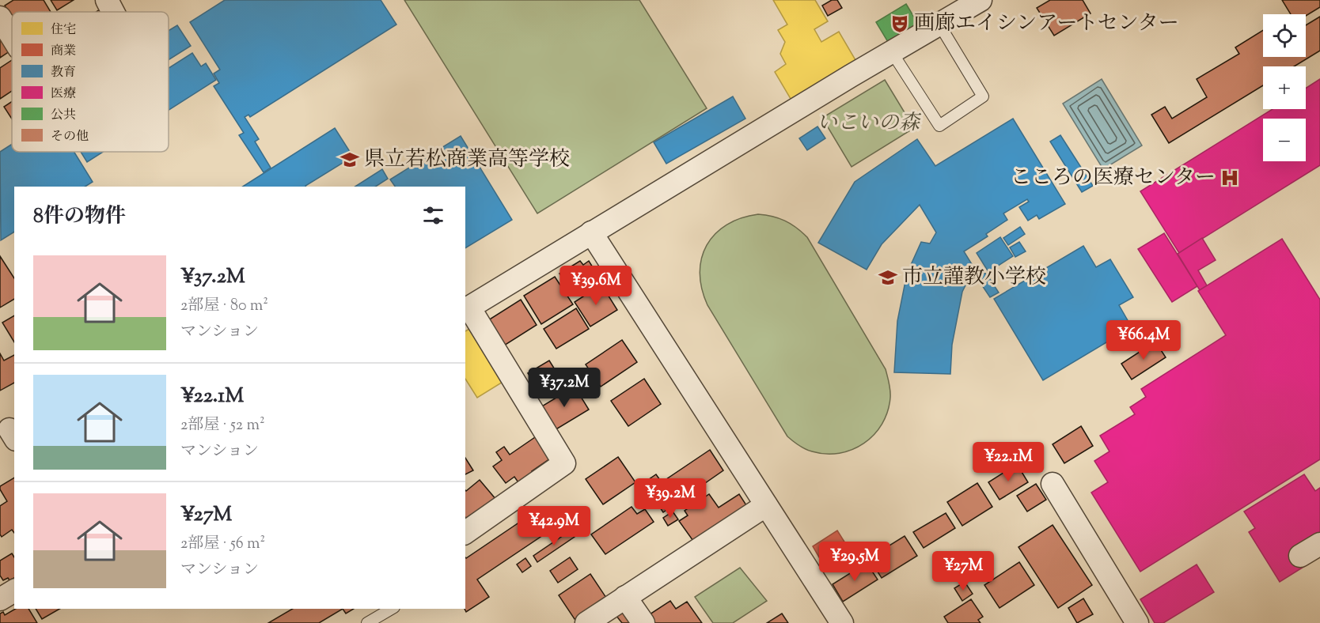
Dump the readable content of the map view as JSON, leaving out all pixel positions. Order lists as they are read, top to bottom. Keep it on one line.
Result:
{"parks":["いこいの森"],"places":{"theatre":["画廊エイシンアートセンター"],"school or university":["県立若松商業高等学校","市立謹教小学校"],"hospital":["こころの医療センター"]},"legend":["住宅","商業","教育","医療","公共","その他"],"page":{"map_buttons":["+","−"],"heading":"8件の物件","list":[{"name":"¥37.2M","note":"2部屋 · 80 m² · マンション"},{"name":"¥22.1M","note":"2部屋 · 52 m² · マンション"},{"name":"¥27M","note":"2部屋 · 56 m² · マンション"}],"price":["¥39.6M","¥66.4M","¥37.2M","¥22.1M","¥39.2M","¥42.9M","¥29.5M","¥27M"]}}
